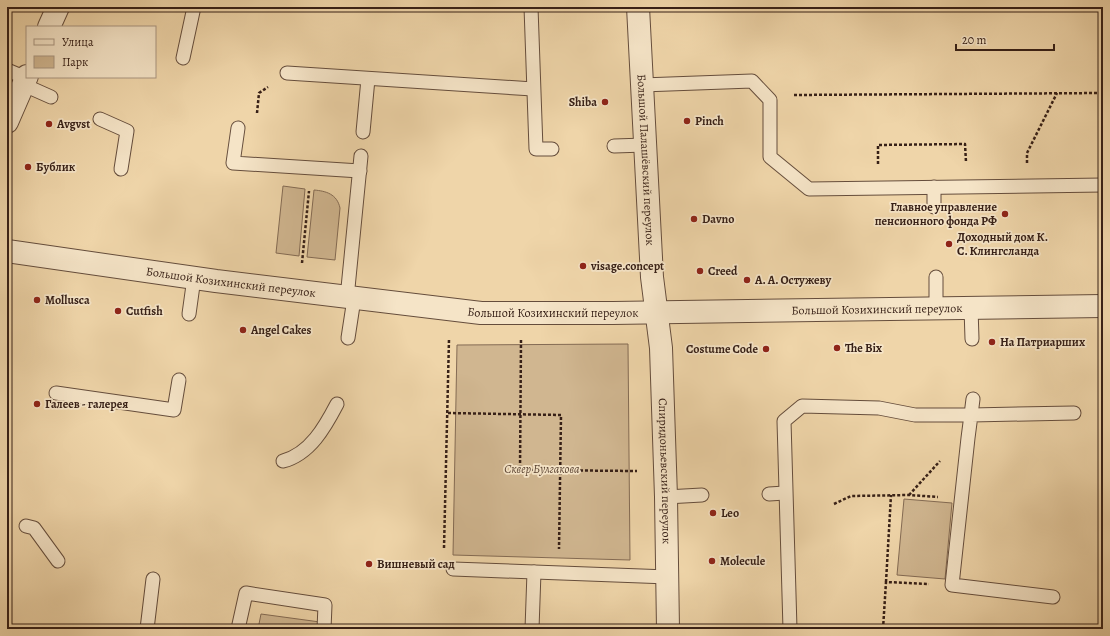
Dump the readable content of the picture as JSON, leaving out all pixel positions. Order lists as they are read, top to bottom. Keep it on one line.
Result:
{"streets":{"street":["Большой Палашёвский переулок","Большой Козихинский переулок","Спиридоньевский переулок"]},"crossings":[["Большой Палашёвский переулок","Большой Козихинский переулок"],["Большой Палашёвский переулок","Спиридоньевский переулок"],["Большой Козихинский переулок","Спиридоньевский переулок"]],"parks":["Сквер Булгакова"],"places":["Shiba","Pinch","Avgvst","Бублик","Главное управление пенсионного фонда РФ","Davno","Доходный дом К. С. Клингсланда","visage.concept","Creed","А. А. Остужеву","Mollusca","Cutfish","Angel Cakes","На Патриарших","The Bix","Costume Code","Галеев - галерея","Leo","Molecule","Вишневый сад"],"legend":["Улица","Парк"],"scale_bar":"20 m"}
